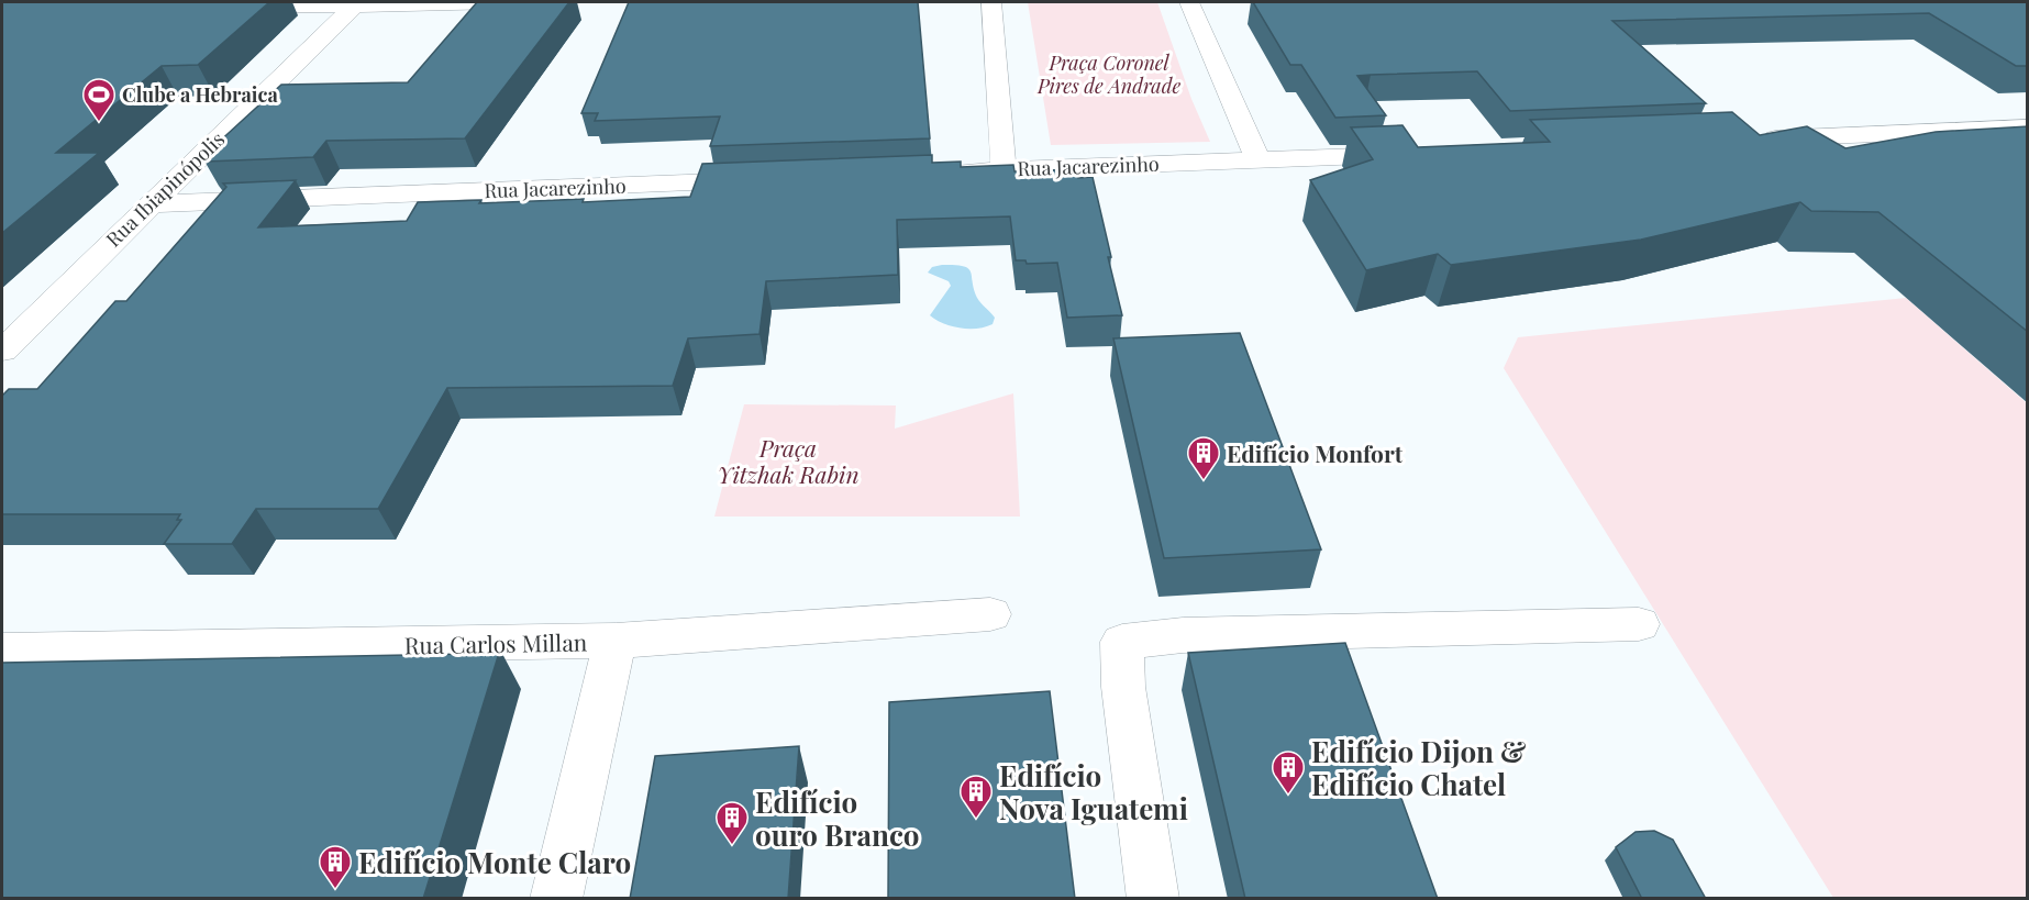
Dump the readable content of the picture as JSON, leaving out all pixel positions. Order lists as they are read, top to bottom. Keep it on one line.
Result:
{"streets":{"street":["Rua Jacarezinho","Rua Ibiapinópolis","Rua Carlos Millan"]},"crossings":[["Rua Jacarezinho","Rua Ibiapinópolis"]],"parks":["Praça Coronel Pires de Andrade","Praça Yitzhak Rabin"],"places":{"sports":["Clube a Hebraica"],"building":["Edifício Monfort","Edifício Dijon & Edifício Chatel","Edifício Nova Iguatemi","Edifício ouro Branco","Edifício Monte Claro"]}}
